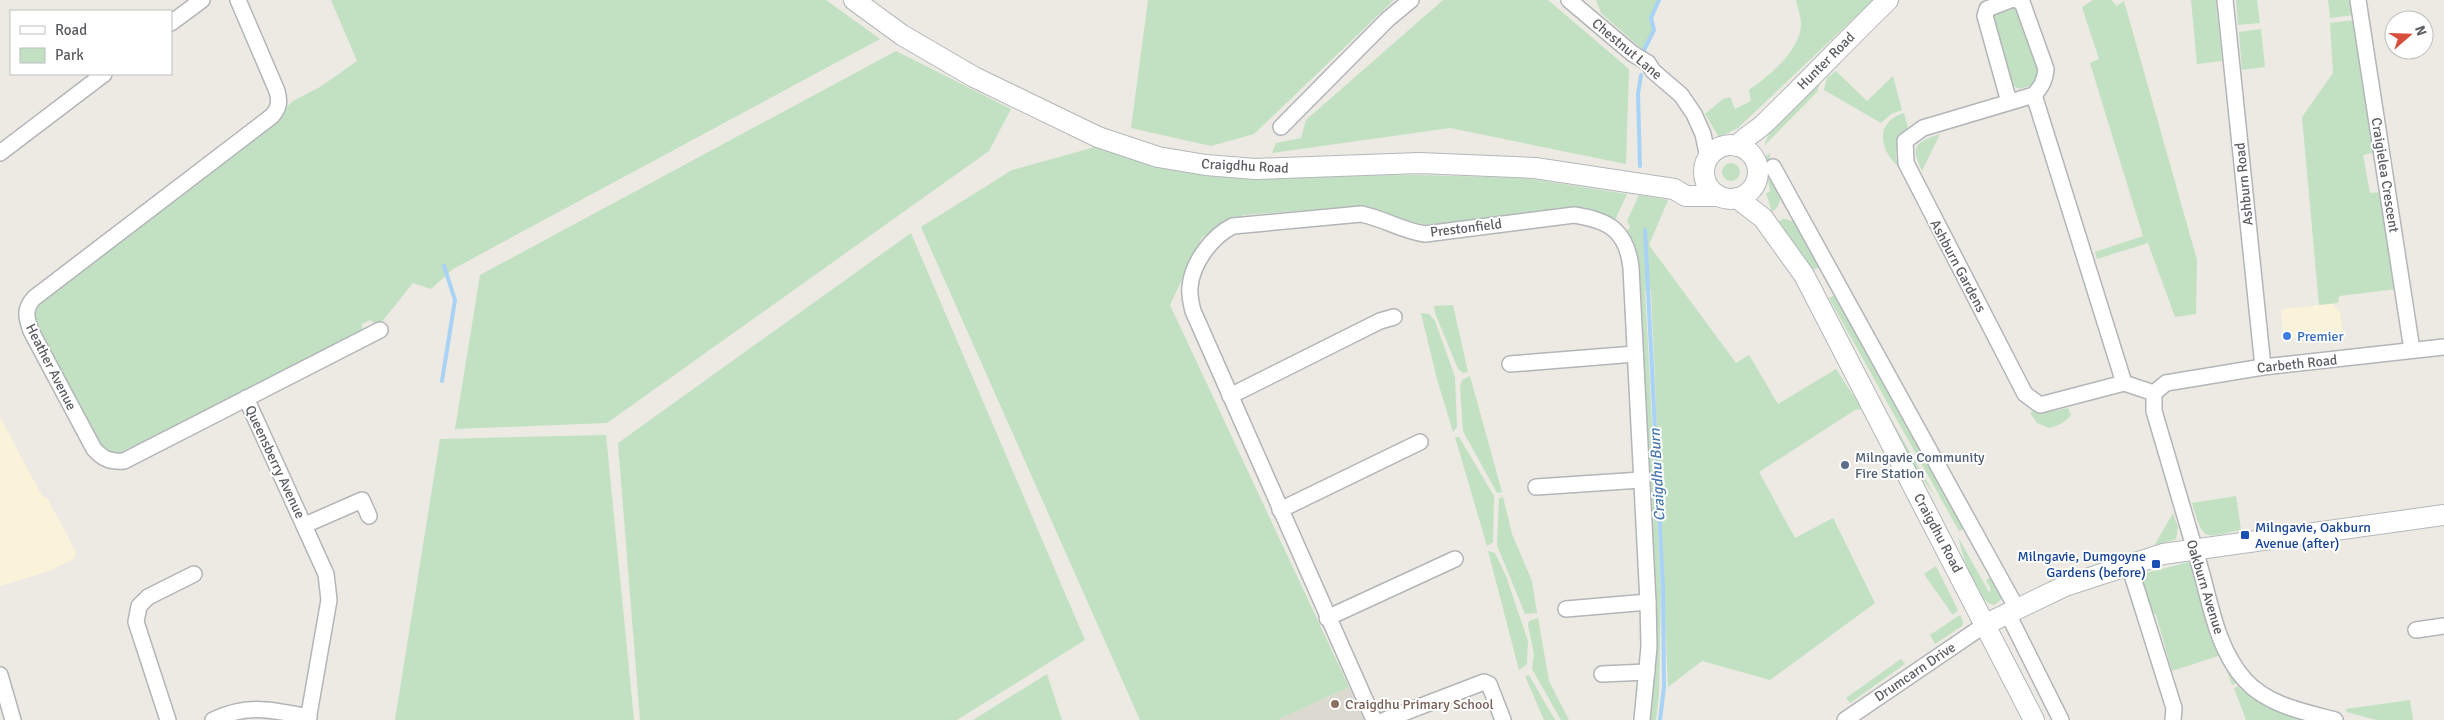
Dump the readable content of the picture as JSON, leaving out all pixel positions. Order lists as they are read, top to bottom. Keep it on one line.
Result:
{"streets":{"main road":["Hunter Road","Craigdhu Road"],"street":["Chestnut Lane","Craigielea Crescent","Ashburn Road","Prestonfield","Ashburn Gardens","Carbeth Road","Heather Avenue","Queensberry Avenue","Oakburn Avenue","Drumcarn Drive"]},"crossings":[["Chestnut Lane","Hunter Road"],["Chestnut Lane","Craigdhu Road"],["Hunter Road","Craigdhu Road"],["Craigdhu Road","Drumcarn Drive"],["Craigielea Crescent","Carbeth Road"],["Ashburn Road","Carbeth Road"],["Carbeth Road","Oakburn Avenue"],["Heather Avenue","Queensberry Avenue"]],"water":["Craigdhu Burn"],"places":{"other":["Premier","Milngavie Community Fire Station","Craigdhu Primary School"],"transit":["Milngavie, Oakburn Avenue (after)","Milngavie, Dumgoyne Gardens (before)"]},"legend":["Road","Park"],"north":"right"}
